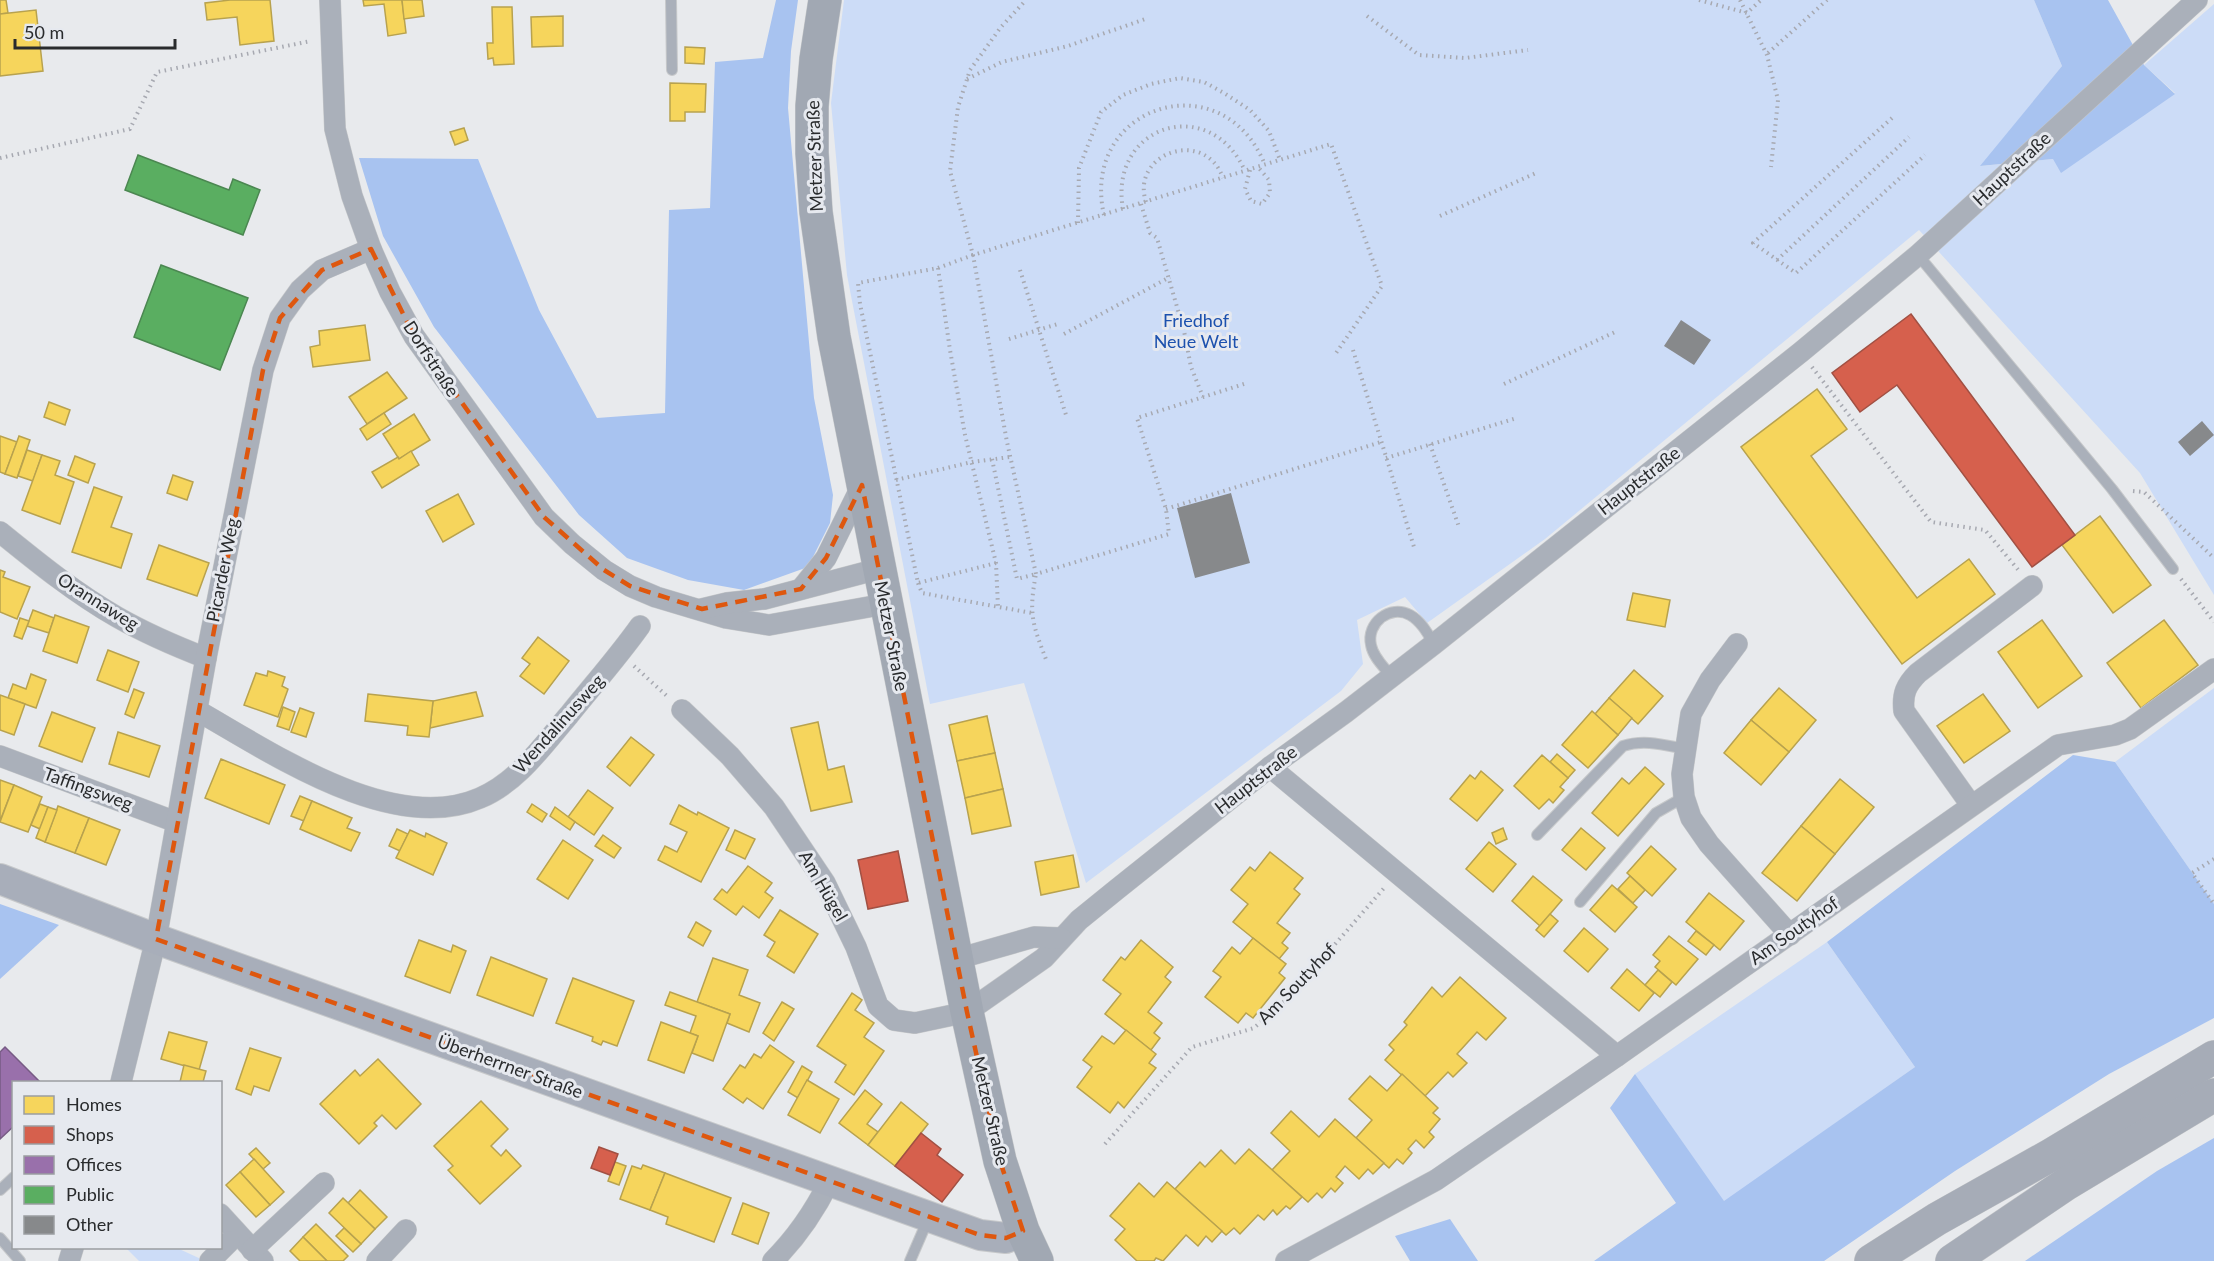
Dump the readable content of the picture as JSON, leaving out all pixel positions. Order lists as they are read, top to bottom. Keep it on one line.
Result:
{"streets":{"main road":["Metzer Straße","Überherrner Straße"],"street":["Hauptstraße","Dorfstraße","Picarder Weg","Orannaweg","Wendalinusweg","Taffingsweg","Am Hügel","Am Soutyhof"]},"crossings":[["Metzer Straße","Hauptstraße"],["Metzer Straße","Dorfstraße"],["Metzer Straße","Am Hügel"],["Metzer Straße","Überherrner Straße"],["Hauptstraße","Am Hügel"],["Dorfstraße","Picarder Weg"],["Picarder Weg","Orannaweg"],["Picarder Weg","Wendalinusweg"],["Picarder Weg","Taffingsweg"],["Picarder Weg","Überherrner Straße"]],"parks":["Friedhof Neue Welt"],"legend":["Homes","Shops","Offices","Public","Other"],"scale_bar":"50 m"}
